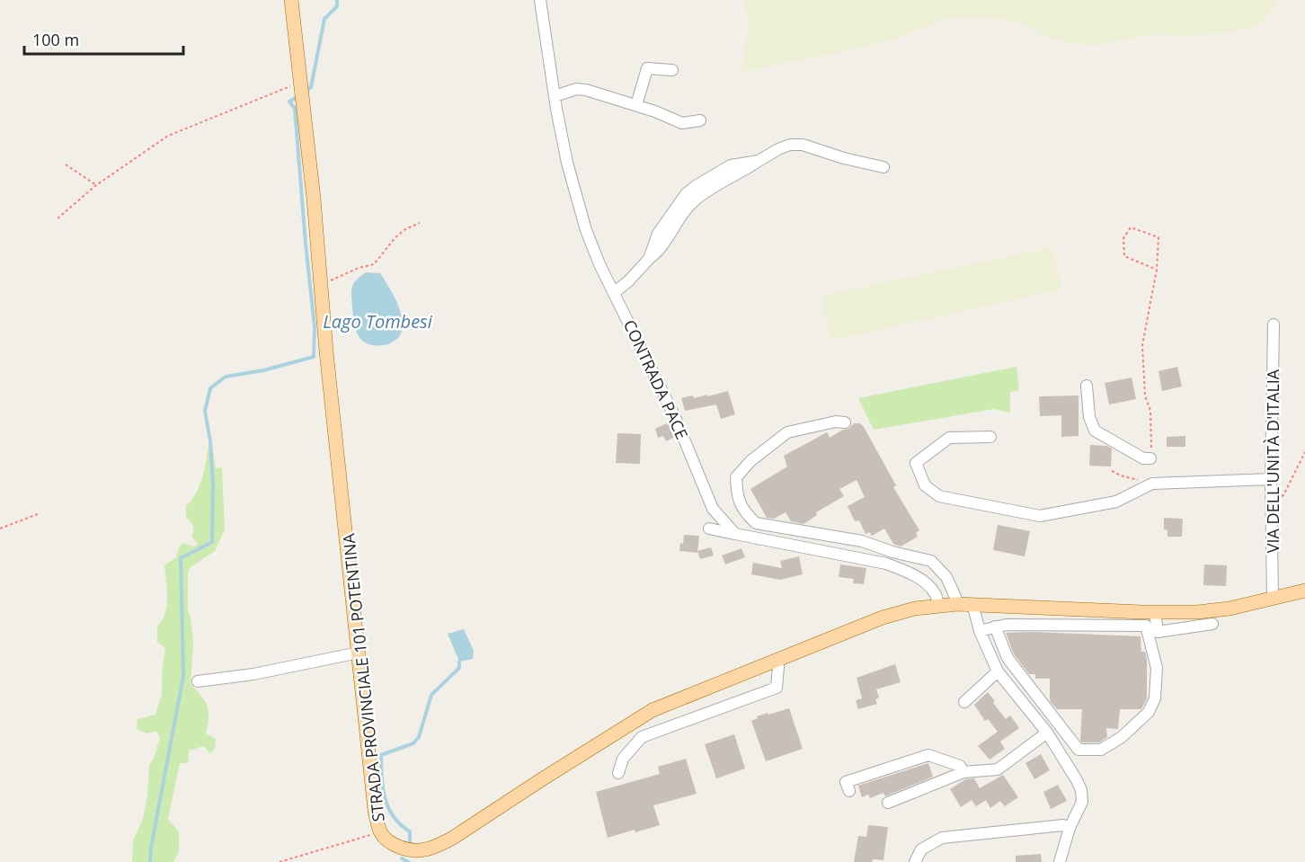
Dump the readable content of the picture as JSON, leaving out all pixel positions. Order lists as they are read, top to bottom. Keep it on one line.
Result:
{"streets":{"main road":["STRADA PROVINCIALE 101 POTENTINA"],"street":["CONTRADA PACE","VIA DELL'UNITÀ D'ITALIA"]},"crossings":[["VIA DELL'UNITÀ D'ITALIA","STRADA PROVINCIALE 101 POTENTINA"]],"water":["Lago Tombesi"],"scale_bar":"100 m"}
